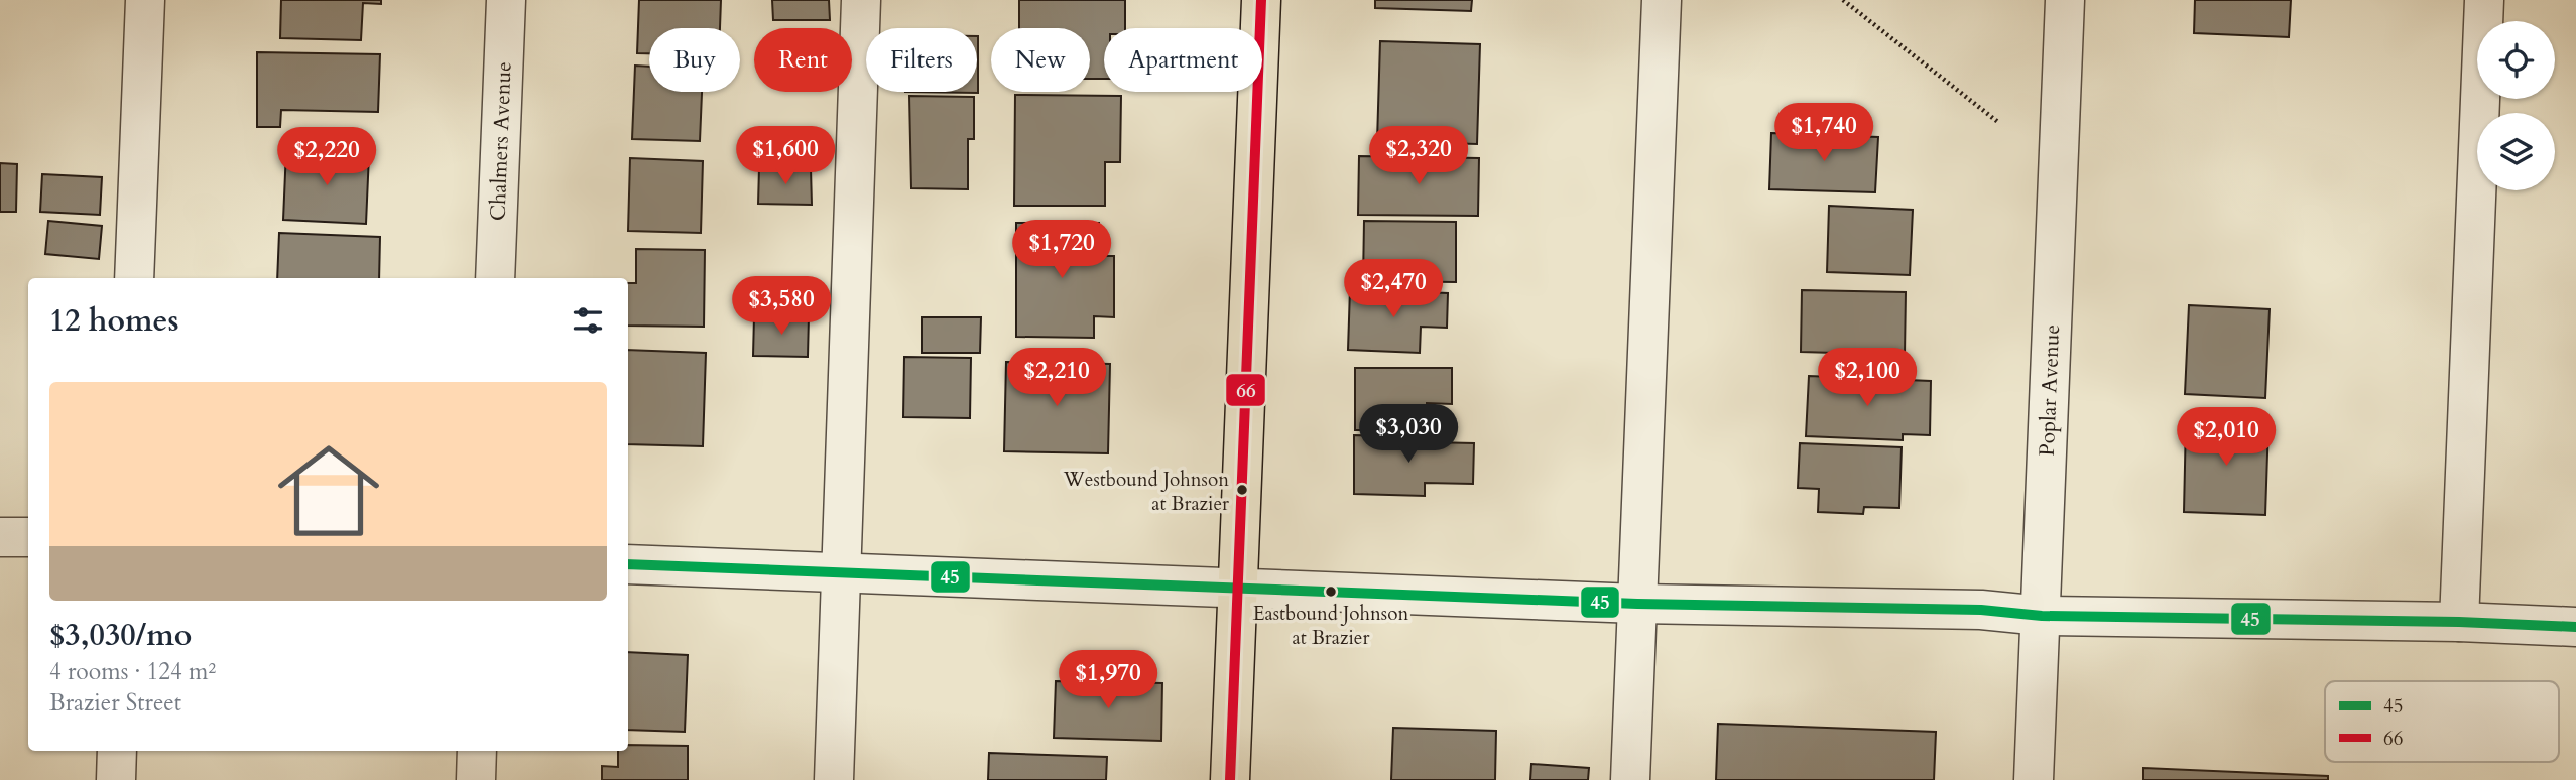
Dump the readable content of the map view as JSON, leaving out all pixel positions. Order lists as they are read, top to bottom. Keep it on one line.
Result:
{"streets":{"street":["Chalmers Avenue","Poplar Avenue"]},"places":["Westbound Johnson at Brazier","Eastbound Johnson at Brazier"],"lines":["transit line 66","transit line 45"],"legend":["45","66"],"page":{"chip":["Buy","Rent","Filters","New","Apartment"],"price":["$1,740","$1,600","$2,320","$2,220","$1,720","$2,470","$3,580","$2,210","$2,100","$3,030","$2,010","$1,970"],"heading":"12 homes","list":[{"name":"$3,030/mo","note":"4 rooms · 124 m² · Brazier Street"}]}}
